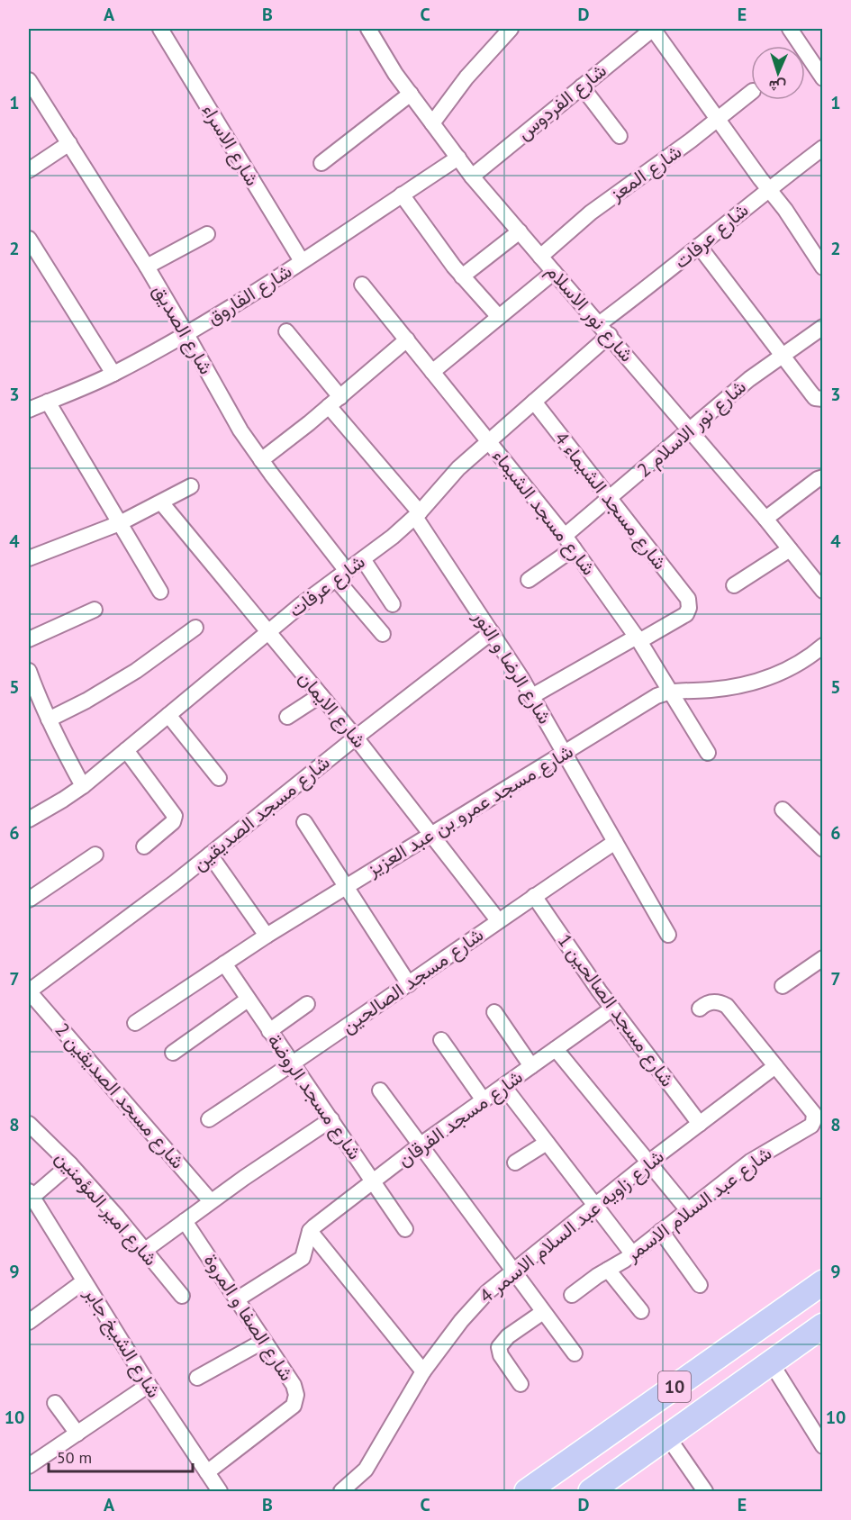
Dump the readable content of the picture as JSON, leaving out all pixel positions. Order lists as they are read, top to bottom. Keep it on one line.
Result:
{"streets":{"main road":["10"],"street":["شارع الفردوس","شارع الاسراء","شارع المعز","شارع عرفات","شارع الفاروق","شارع نور الاسلام","شارع الصديق","شارع نور الاسلام 2","شارع مسجد الشيماء 4","شارع مسجد الشيماء","شارع الرضا و النور","شارع الايمان","شارع مسجد عمرو بن عبد العزيز","شارع مسجد الصديقين","شارع مسجد الصالحين","شارع مسجد الصالحين 1","شارع مسجد الصديقين 2","شارع مسجد الروضة","شارع مسجد الفرقان","شارع عبد السلام الاسمر","شارع امير المؤمنين","شارع زاويه عبد السلام الاسمر 4","شارع الصفا و المروة","شارع الشيخ جابر"]},"crossings":[["شارع الفردوس","شارع نور الاسلام"],["شارع الاسراء","شارع الفاروق"],["شارع المعز","شارع نور الاسلام"],["شارع عرفات","شارع نور الاسلام"],["شارع عرفات","شارع الصديق"],["شارع عرفات","شارع مسجد الشيماء 4"],["شارع عرفات","شارع مسجد الشيماء"],["شارع عرفات","شارع الرضا و النور"],["شارع عرفات","شارع الايمان"],["شارع الفاروق","شارع نور الاسلام"],["شارع الفاروق","شارع الصديق"],["شارع نور الاسلام","شارع نور الاسلام 2"],["شارع نور الاسلام 2","شارع مسجد الشيماء 4"],["شارع نور الاسلام 2","شارع مسجد الشيماء"],["شارع مسجد الشيماء 4","شارع مسجد الشيماء"],["شارع مسجد الشيماء","شارع مسجد عمرو بن عبد العزيز"],["شارع الرضا و النور","شارع مسجد عمرو بن عبد العزيز"],["شارع الرضا و النور","شارع مسجد الصديقين"],["شارع الرضا و النور","شارع مسجد الصالحين"],["شارع الايمان","شارع مسجد عمرو بن عبد العزيز"],["شارع الايمان","شارع مسجد الصديقين"],["شارع الايمان","شارع مسجد الصالحين"],["شارع مسجد عمرو بن عبد العزيز","شارع مسجد الروضة"],["شارع مسجد الصديقين","شارع مسجد الصديقين 2"],["شارع مسجد الصالحين","شارع مسجد الصالحين 1"],["شارع مسجد الصالحين","شارع مسجد الروضة"],["شارع مسجد الصالحين 1","شارع مسجد الفرقان"],["شارع مسجد الصالحين 1","شارع زاويه عبد السلام الاسمر 4"],["شارع مسجد الروضة","شارع مسجد الفرقان"],["شارع عبد السلام الاسمر","شارع زاويه عبد السلام الاسمر 4"],["شارع الصفا و المروة","شارع الشيخ جابر"]],"scale_bar":"50 m","north":"bottom","grid":{"columns":["A","B","C","D","E"],"rows":["1","2","3","4","5","6","7","8","9","10"]}}
